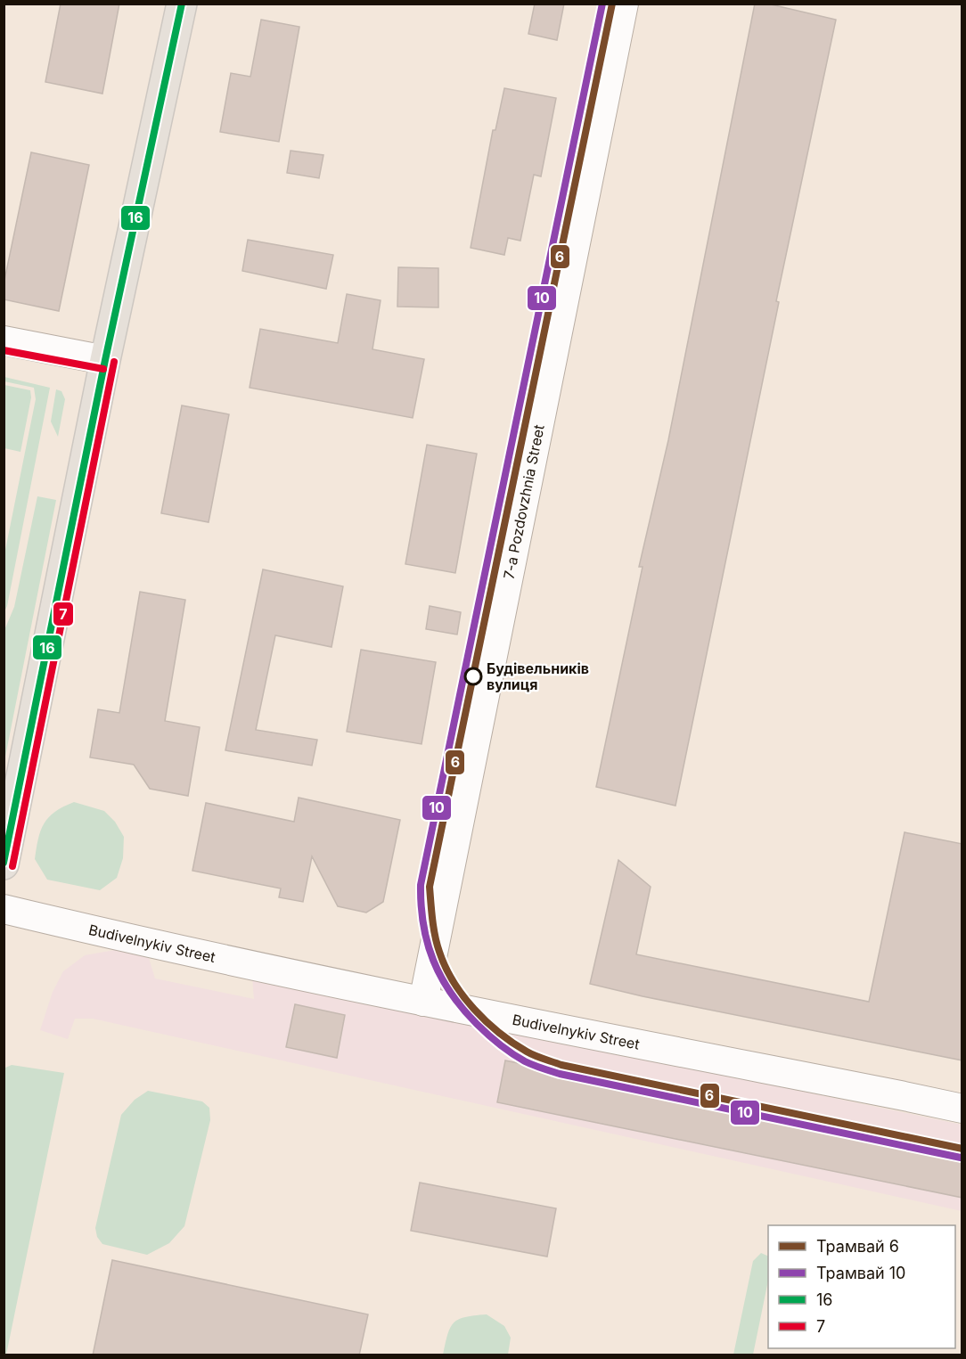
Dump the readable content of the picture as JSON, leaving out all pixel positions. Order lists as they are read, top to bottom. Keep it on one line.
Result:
{"streets":{"street":["7-a Pozdovzhnia Street","Budivelnykiv Street"]},"crossings":[["7-a Pozdovzhnia Street","Budivelnykiv Street"]],"places":["Будівельників вулиця"],"lines":["tram line 6","tram line 10","transit line 16","transit line 7"],"legend":["Трамвай 6","Трамвай 10","16","7"]}
